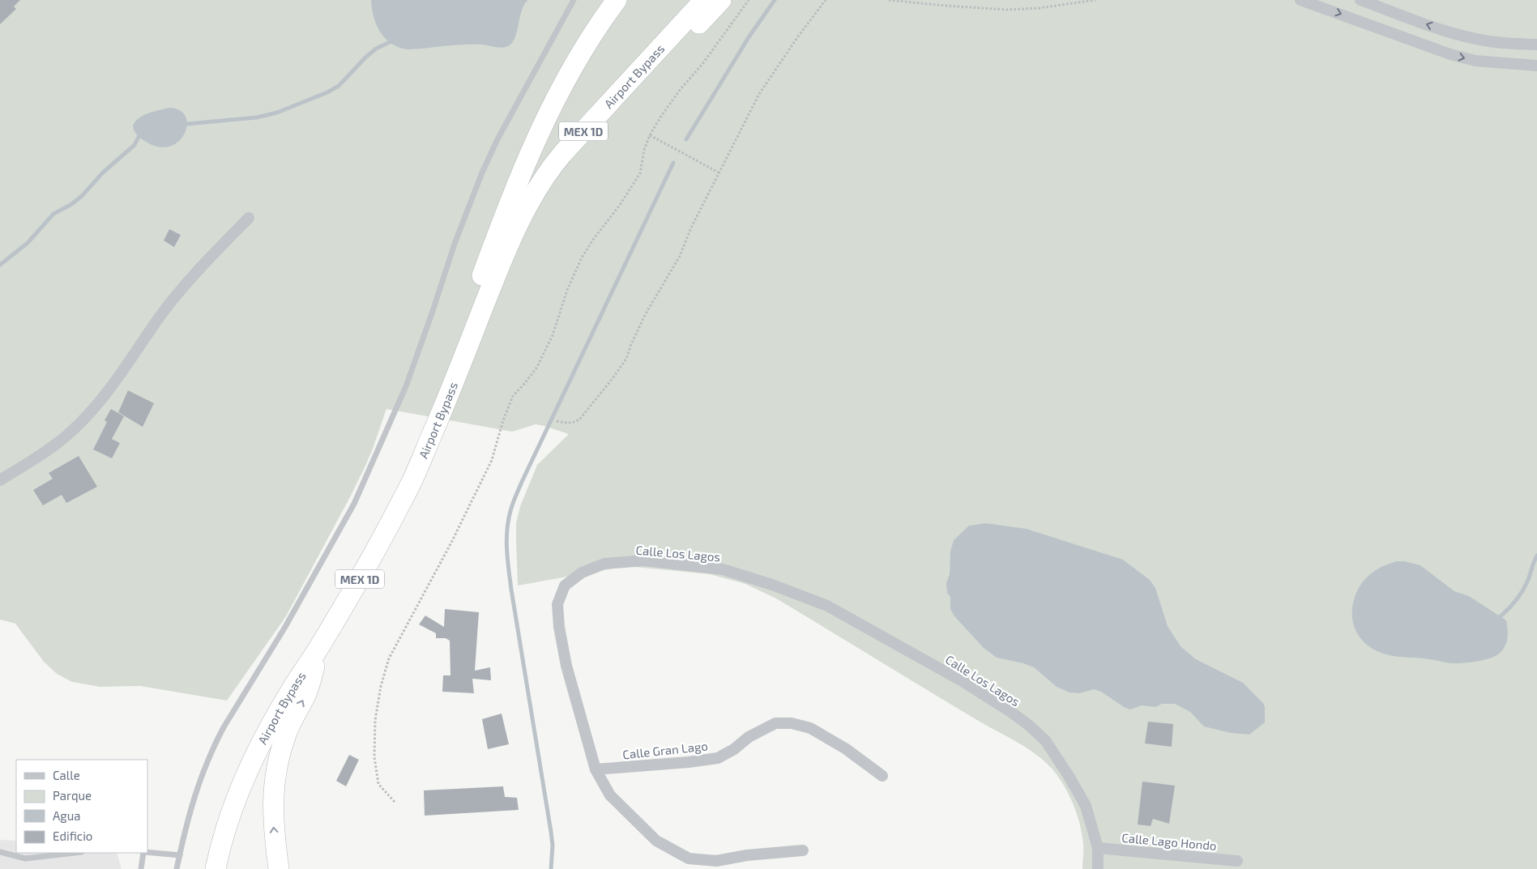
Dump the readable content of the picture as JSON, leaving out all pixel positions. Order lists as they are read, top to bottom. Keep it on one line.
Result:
{"streets":{"highway":["Airport Bypass","MEX 1D"],"street":["Calle Los Lagos","Calle Gran Lago","Calle Lago Hondo"]},"crossings":[["Calle Los Lagos","Calle Gran Lago"],["Calle Los Lagos","Calle Lago Hondo"]],"legend":["Calle","Parque","Agua","Edificio"]}
